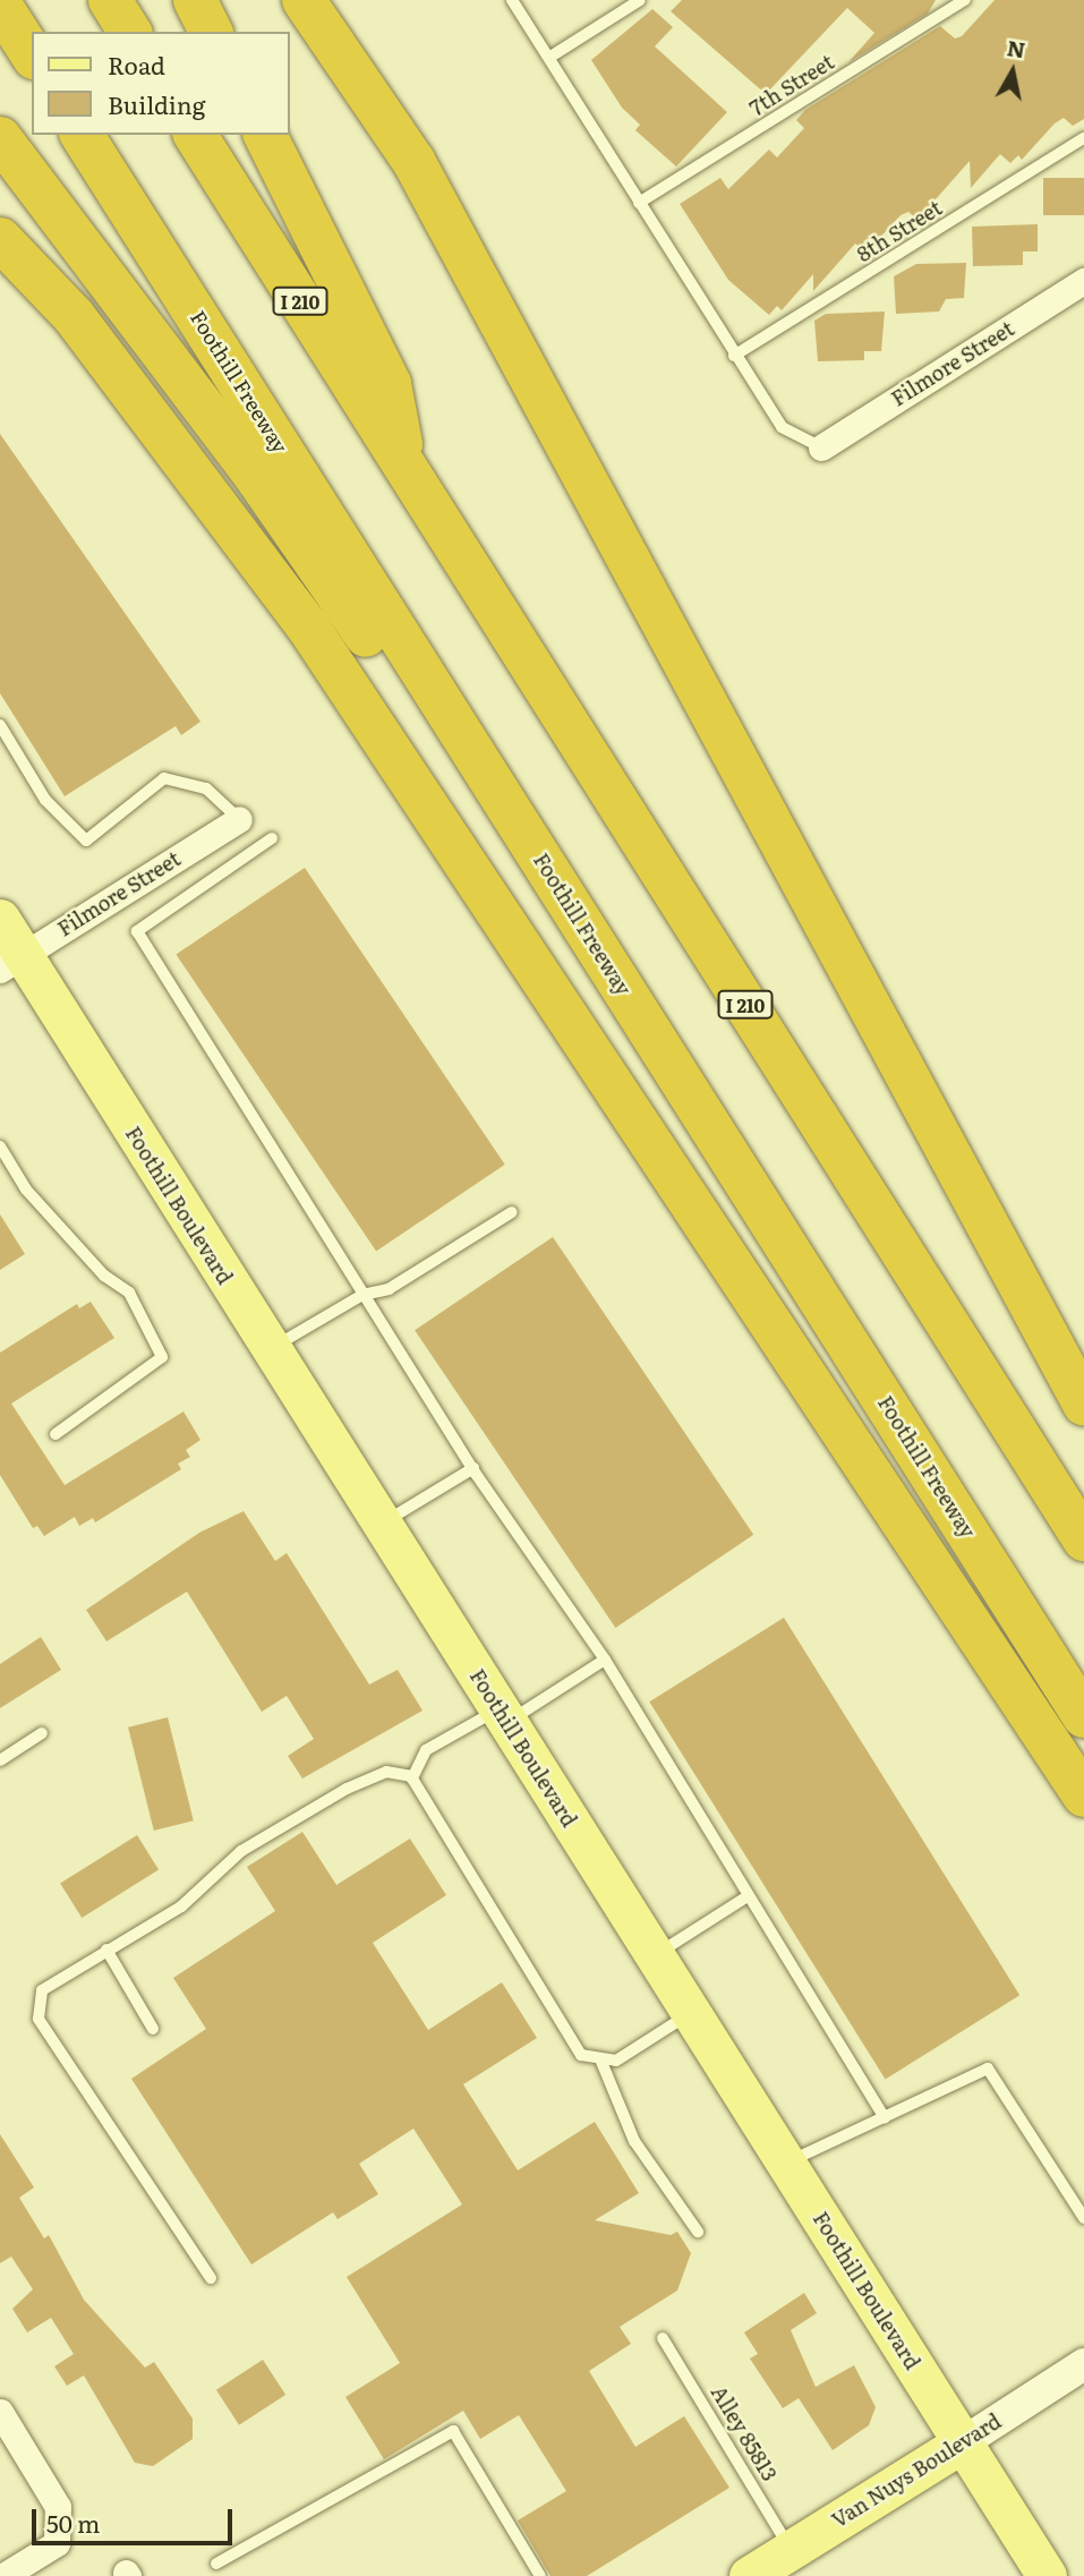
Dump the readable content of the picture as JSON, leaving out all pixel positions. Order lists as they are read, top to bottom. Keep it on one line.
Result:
{"streets":{"highway":["I 210","Foothill Freeway"],"main road":["Foothill Boulevard","Van Nuys Boulevard"],"street":["Filmore Street"],"lane":["7th Street","8th Street","Alley 85813"]},"crossings":[["Filmore Street","Foothill Boulevard"],["Foothill Boulevard","Van Nuys Boulevard"],["Alley 85813","Van Nuys Boulevard"]],"legend":["Road","Building"],"scale_bar":"50 m","north":"top"}
